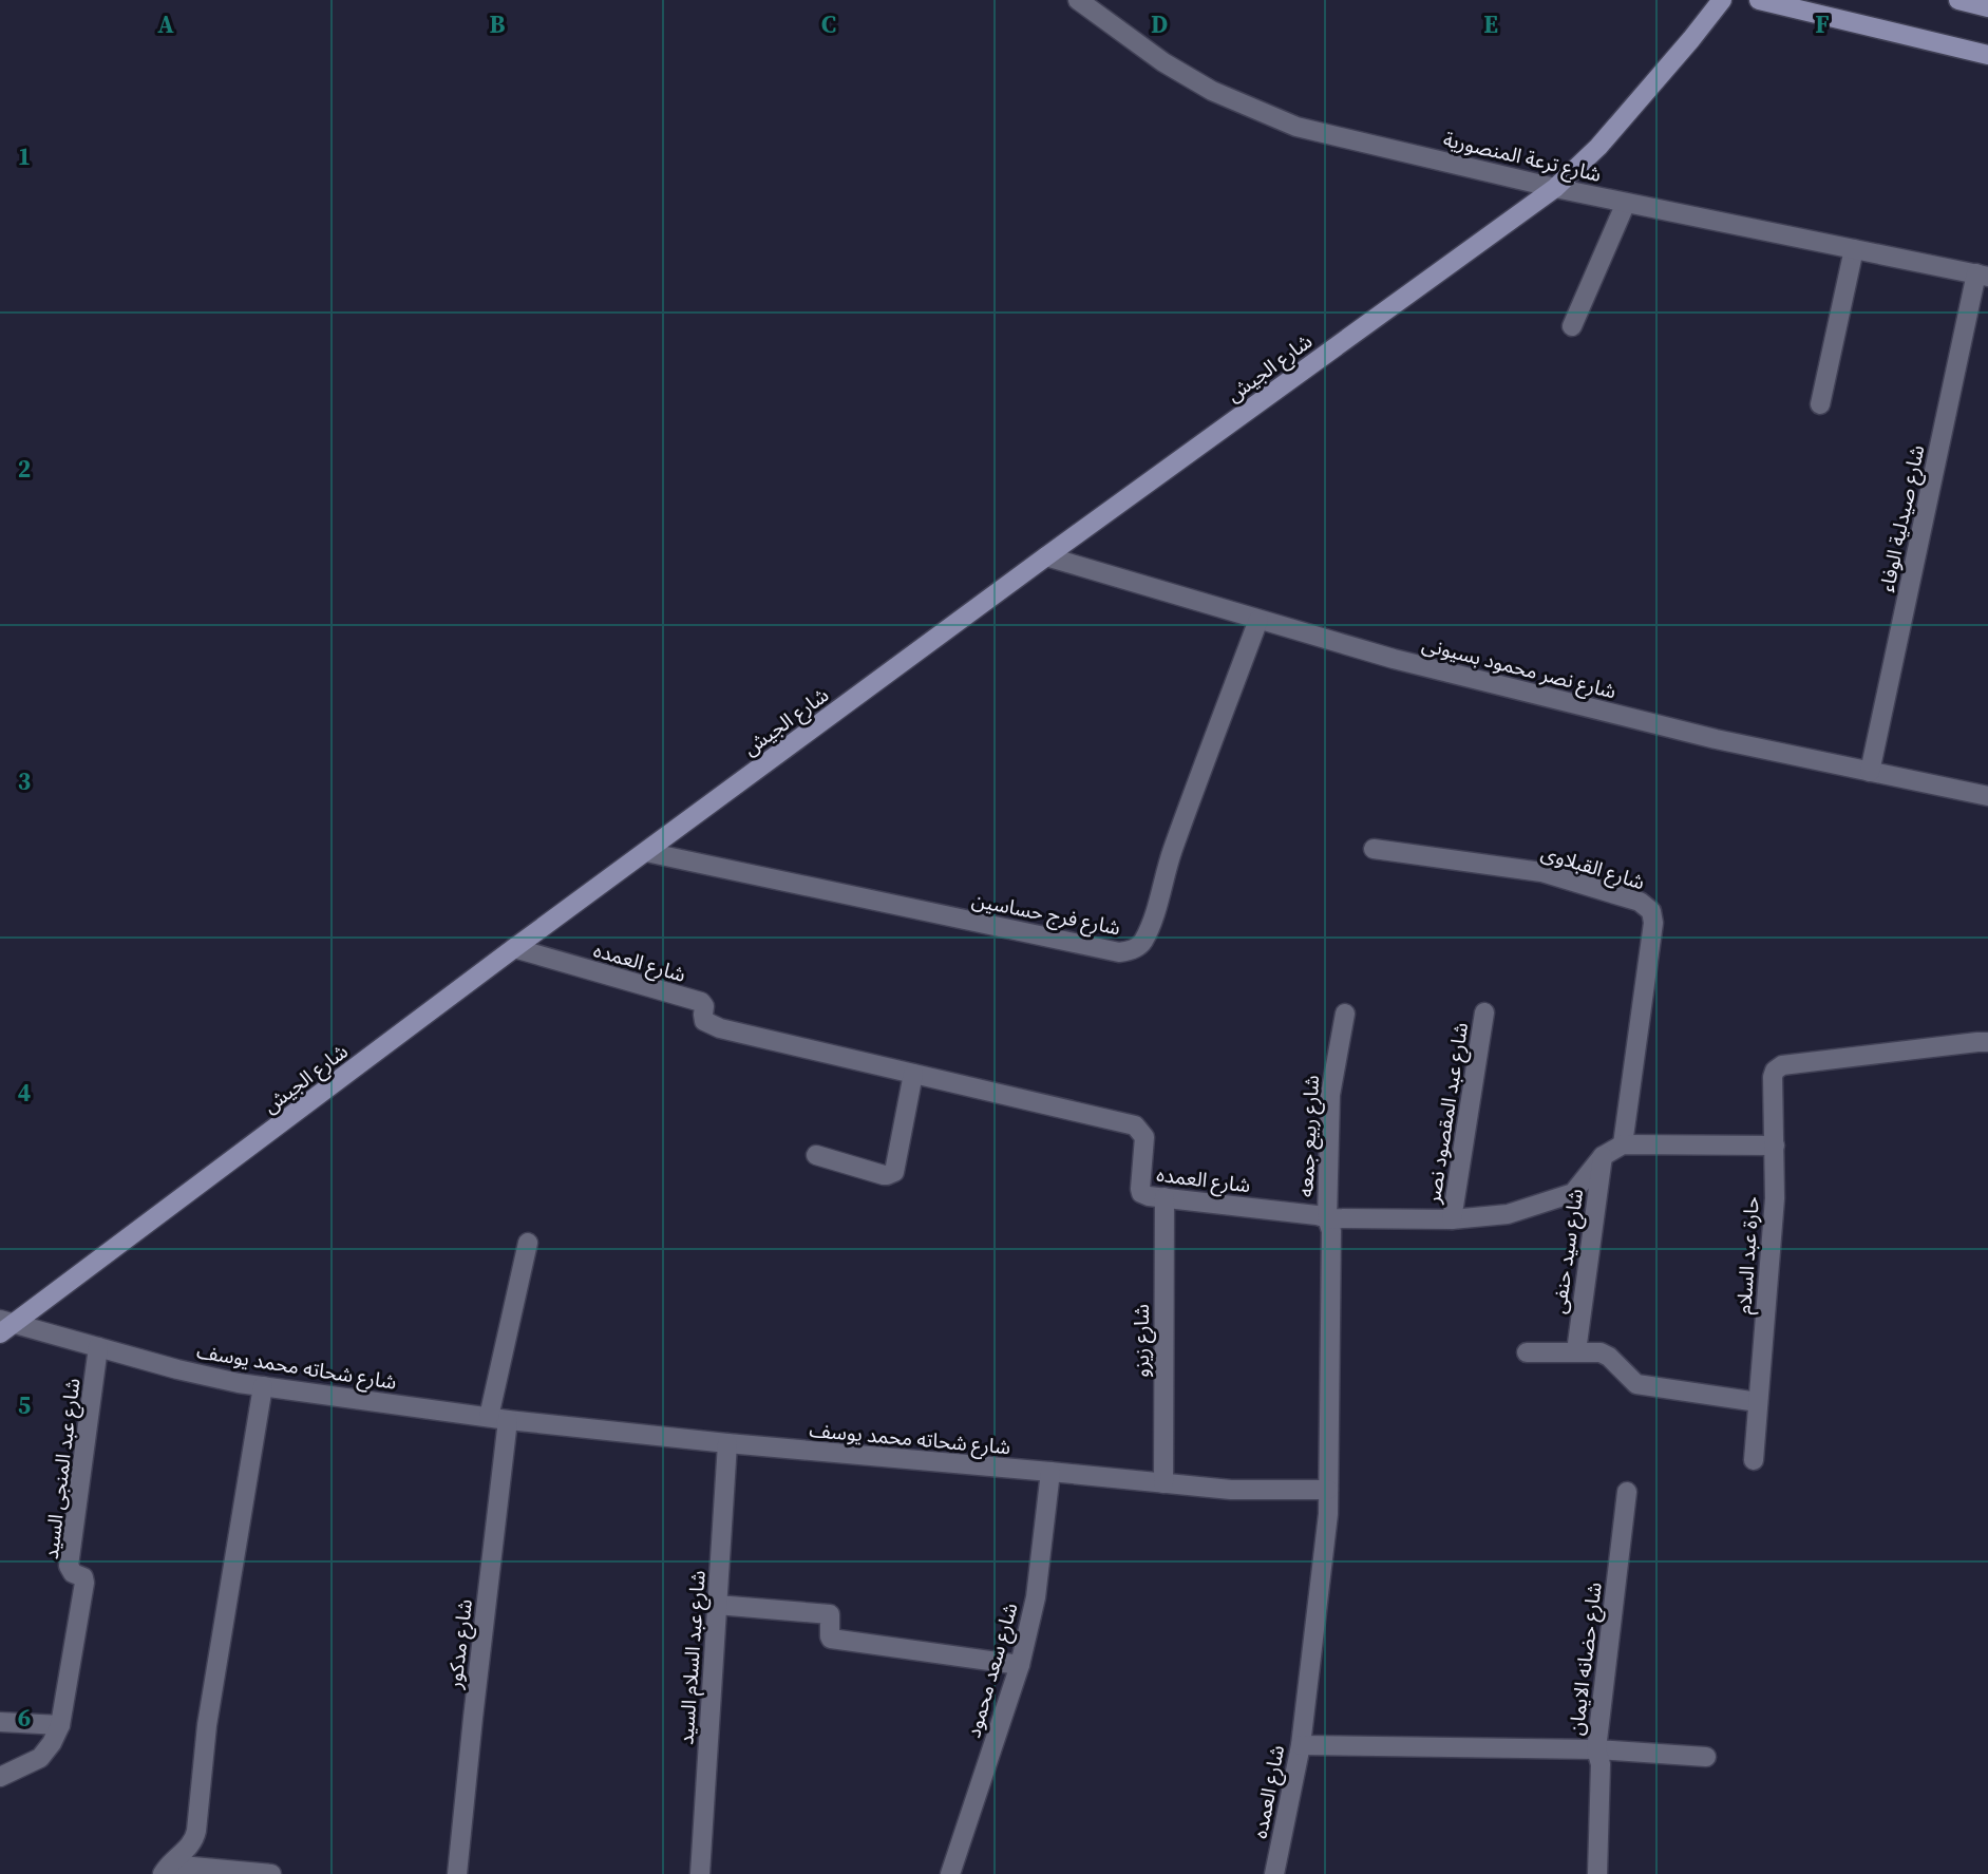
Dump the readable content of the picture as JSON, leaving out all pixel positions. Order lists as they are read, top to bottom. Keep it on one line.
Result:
{"streets":{"street":["شارع ترعة المنصورية","شارع الجيش","شارع صيدلية الوفاء","شارع نصر محمود بسيونى","شارع القبلاوى","شارع فرج حساسين","شارع العمده","شارع عبد المقصود نصر","شارع ربيع جمعه","شارع سيد حنفى","حارة عبد السلام","شارع زيزو","شارع شحاته محمد يوسف","شارع عبد المنجى السيد","شارع مدكور","شارع عبد السلام السيد","شارع حضانه الايمان","شارع سعد محمود"]},"crossings":[["شارع ترعة المنصورية","شارع الجيش"],["شارع ترعة المنصورية","شارع صيدلية الوفاء"],["شارع الجيش","شارع نصر محمود بسيونى"],["شارع الجيش","شارع فرج حساسين"],["شارع الجيش","شارع العمده"],["شارع الجيش","شارع شحاته محمد يوسف"],["شارع صيدلية الوفاء","شارع نصر محمود بسيونى"],["شارع نصر محمود بسيونى","شارع فرج حساسين"],["شارع العمده","شارع ربيع جمعه"],["شارع العمده","شارع زيزو"],["شارع العمده","شارع شحاته محمد يوسف"],["شارع زيزو","شارع شحاته محمد يوسف"],["شارع شحاته محمد يوسف","شارع عبد المنجى السيد"],["شارع شحاته محمد يوسف","شارع مدكور"],["شارع شحاته محمد يوسف","شارع عبد السلام السيد"],["شارع شحاته محمد يوسف","شارع سعد محمود"]],"grid":{"columns":["A","B","C","D","E","F"],"rows":["1","2","3","4","5","6"]}}
